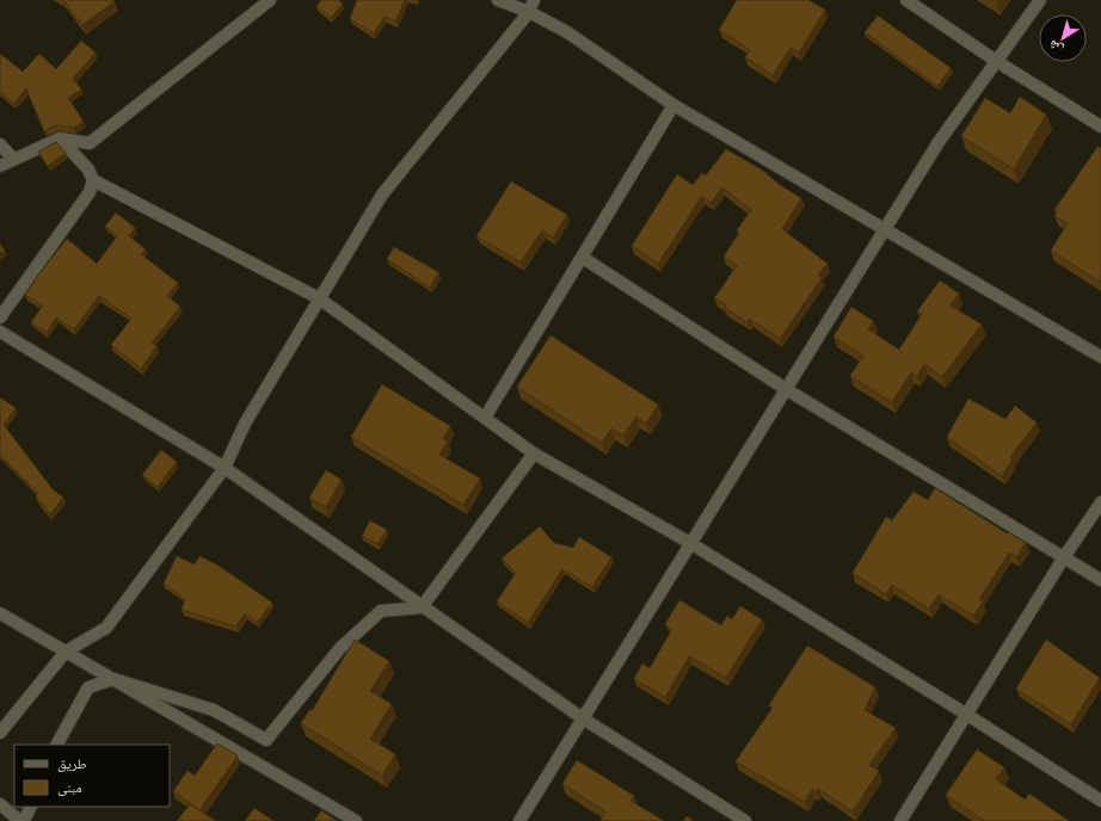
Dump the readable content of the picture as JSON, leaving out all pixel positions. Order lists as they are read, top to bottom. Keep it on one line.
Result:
{"legend":["طريق","مبنى"],"north":"bottom left"}
